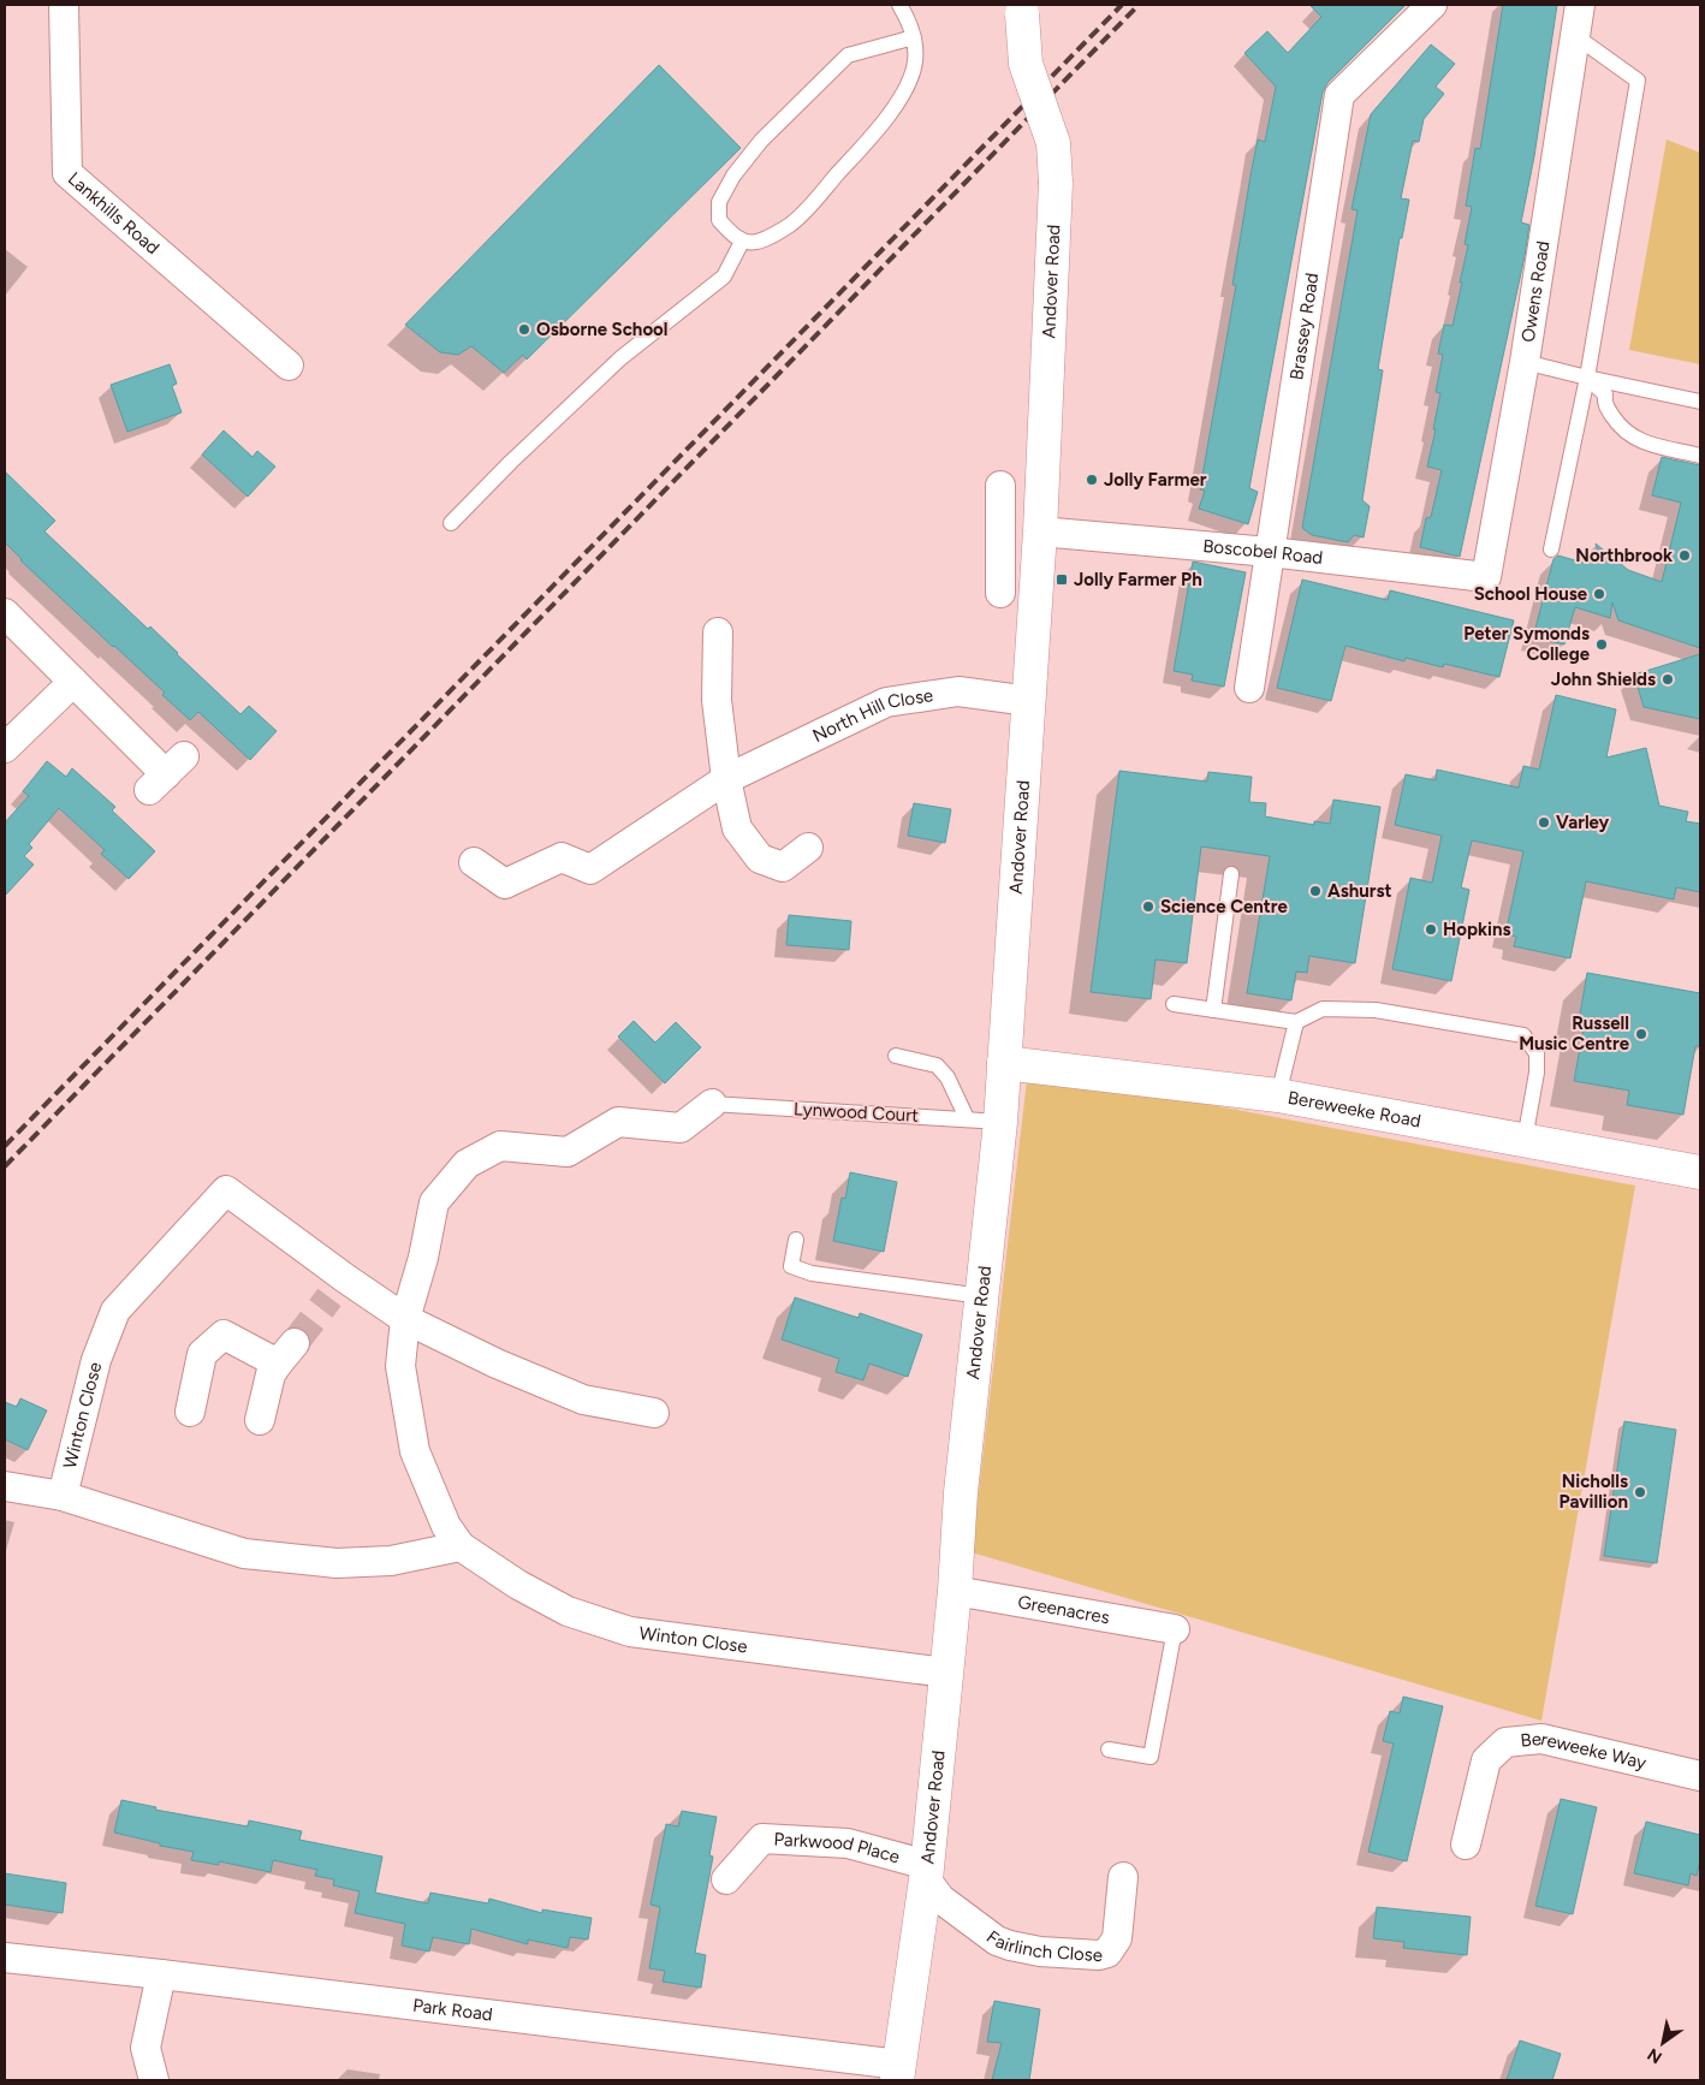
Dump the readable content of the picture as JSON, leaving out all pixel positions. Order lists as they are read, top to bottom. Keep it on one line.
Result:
{"streets":{"main road":["Andover Road","Bereweeke Road"],"street":["Lankhills Road","Owens Road","Brassey Road","Boscobel Road","North Hill Close","Winton Close","Greenacres","Bereweeke Way","Parkwood Place","Fairlinch Close","Park Road"],"lane":["Lynwood Court"]},"crossings":[["Andover Road","Boscobel Road"],["Andover Road","North Hill Close"],["Andover Road","Bereweeke Road"],["Andover Road","Lynwood Court"],["Andover Road","Winton Close"],["Andover Road","Greenacres"],["Andover Road","Parkwood Place"],["Andover Road","Fairlinch Close"],["Andover Road","Park Road"],["Owens Road","Boscobel Road"],["Brassey Road","Boscobel Road"],["Parkwood Place","Fairlinch Close"]],"places":{"other":["Osborne School","Jolly Farmer","Northbrook","School House","Peter Symonds College","John Shields","Varley","Ashurst","Science Centre","Hopkins","Russell Music Centre","Nicholls Pavillion"],"transit":["Jolly Farmer Ph"]},"north":"bottom left"}
